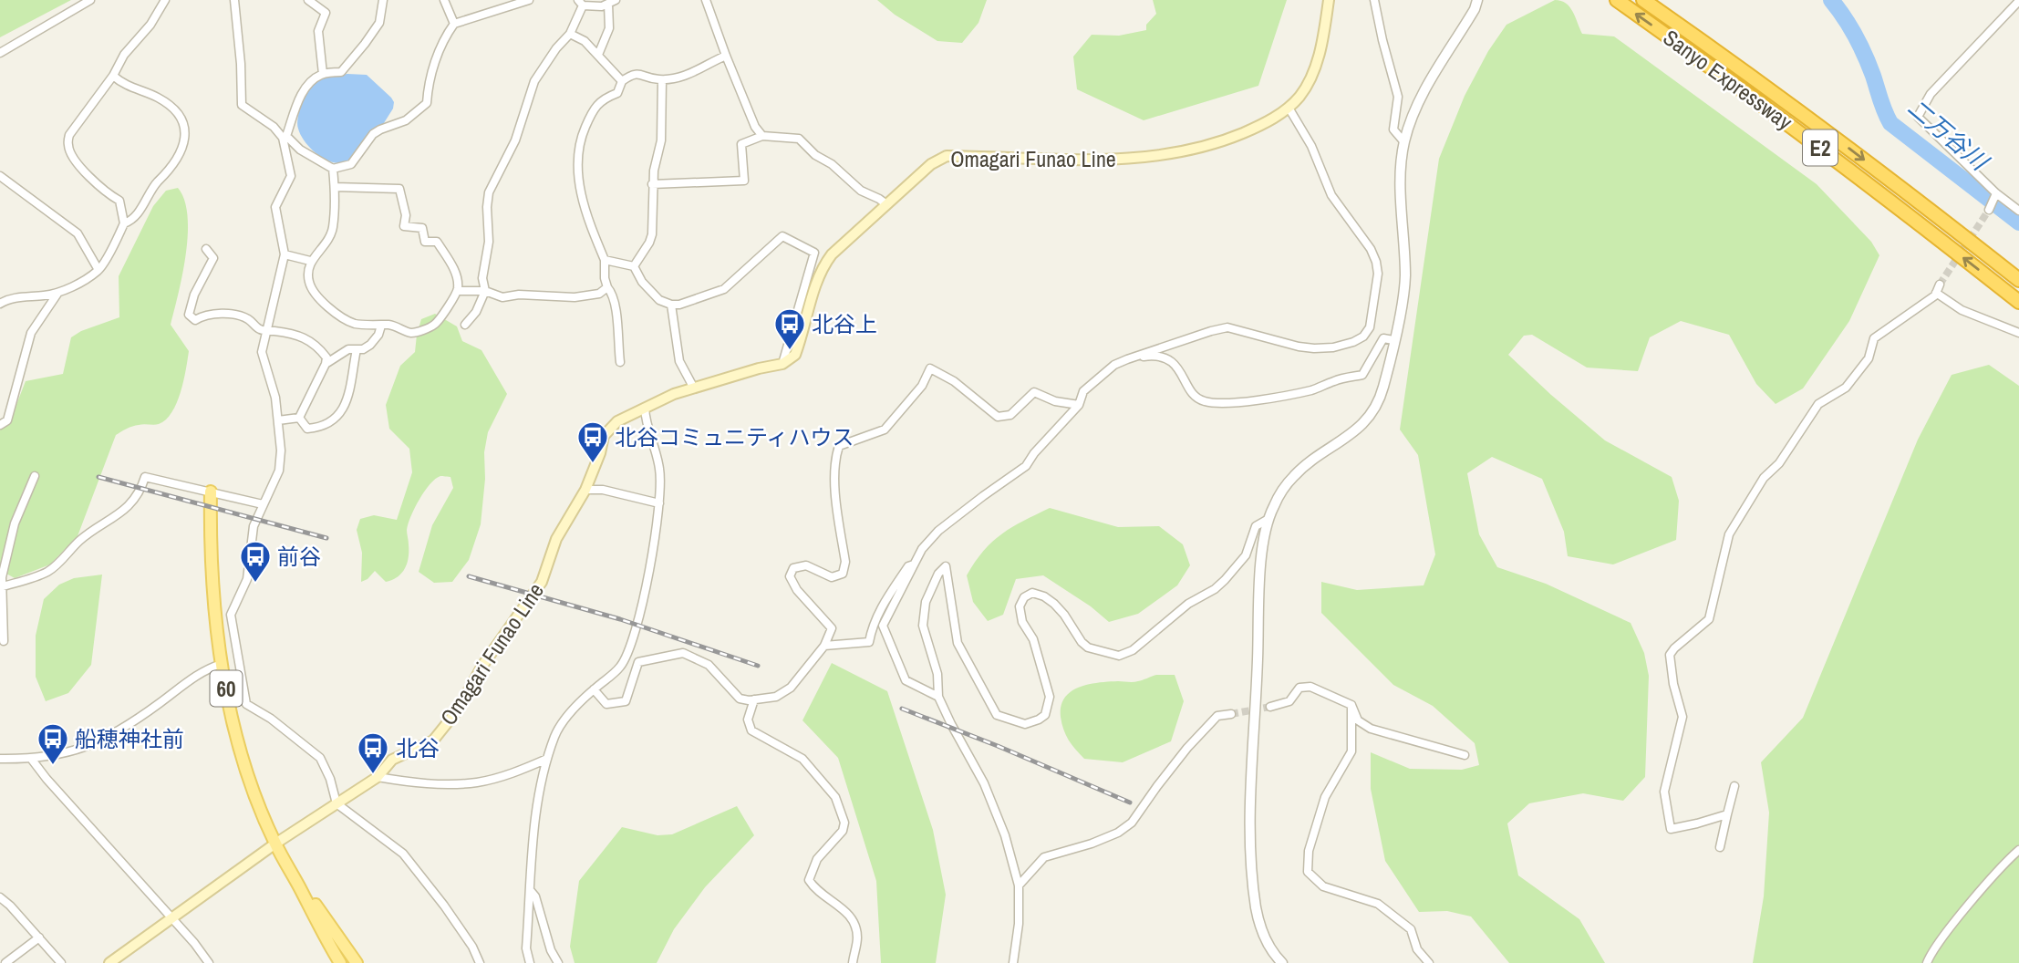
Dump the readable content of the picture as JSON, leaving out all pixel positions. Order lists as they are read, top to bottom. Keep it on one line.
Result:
{"streets":{"highway":["Sanyo Expressway","E2"],"main road":["Omagari Funao Line","60"]},"crossings":[["Omagari Funao Line","60"]],"water":["二万谷川"],"places":{"bus stop":["北谷上","北谷コミュニティハウス","前谷","船穂神社前","北谷"]}}
